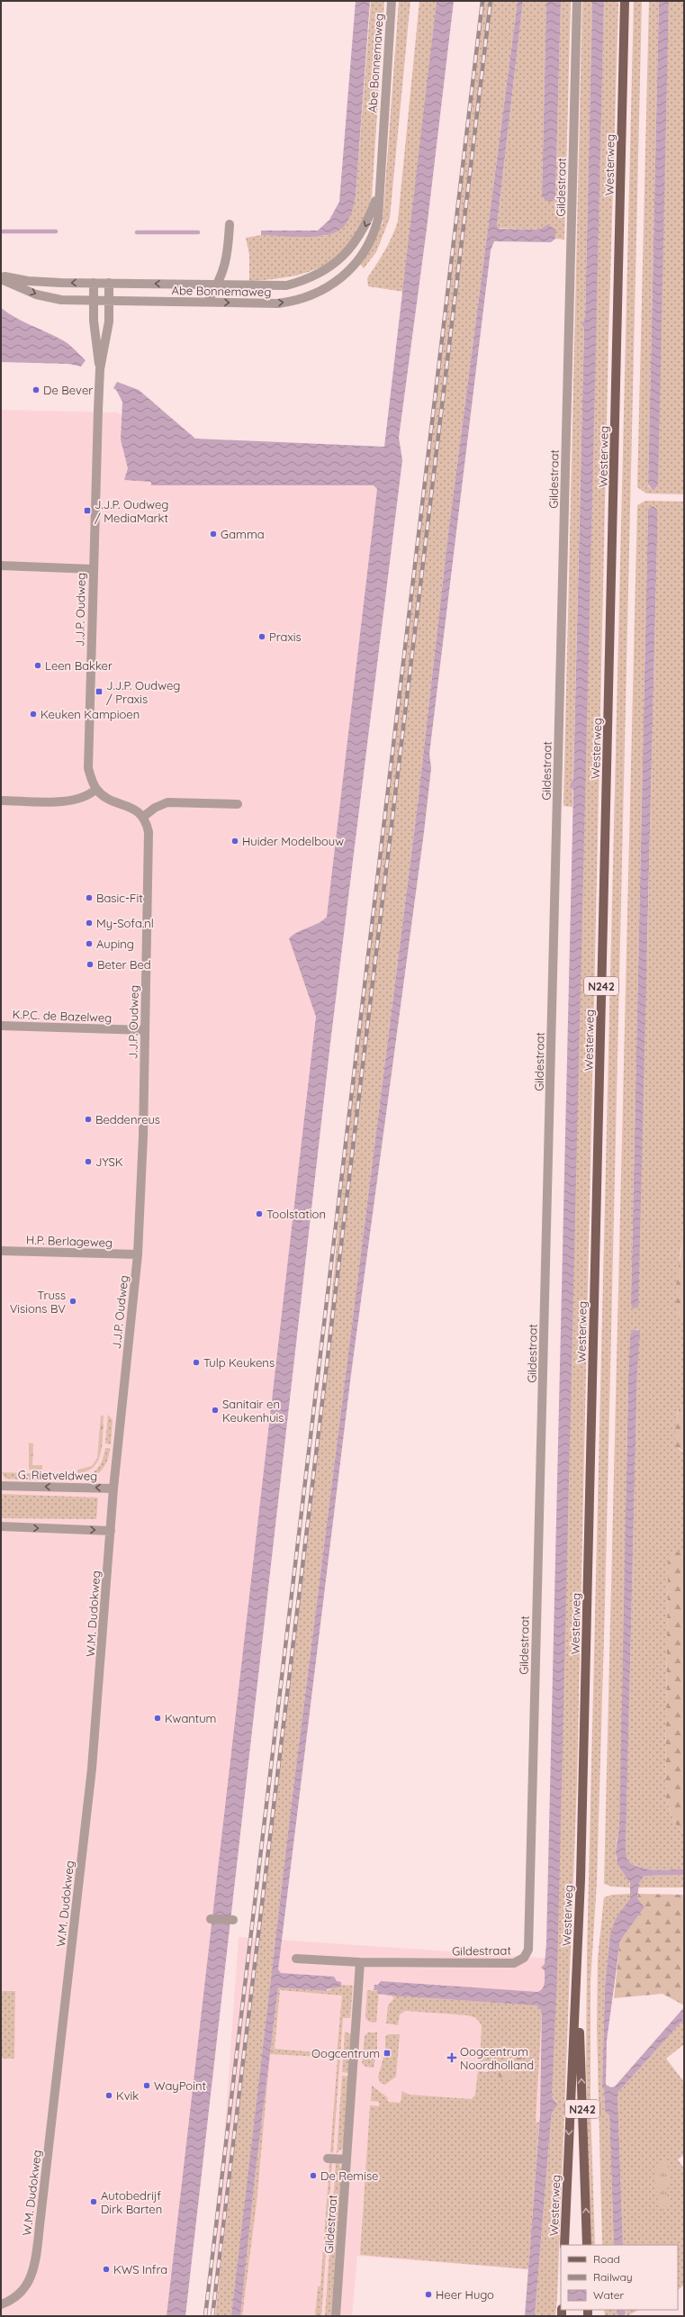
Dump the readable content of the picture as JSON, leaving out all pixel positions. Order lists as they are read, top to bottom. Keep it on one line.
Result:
{"streets":{"main road":["Westerweg","N242"],"street":["Abe Bonnemaweg","Gildestraat","J.J.P. Oudweg","K.P.C. de Bazelweg","H.P. Berlageweg","G. Rietveldweg","W.M. Dudokweg"]},"crossings":[["Abe Bonnemaweg","J.J.P. Oudweg"],["J.J.P. Oudweg","K.P.C. de Bazelweg"],["J.J.P. Oudweg","H.P. Berlageweg"],["J.J.P. Oudweg","G. Rietveldweg"],["J.J.P. Oudweg","W.M. Dudokweg"],["G. Rietveldweg","W.M. Dudokweg"]],"places":{"other":["De Bever","Gamma","Praxis","Leen Bakker","Keuken Kampioen","Huider Modelbouw","Basic-Fit","My-Sofa.nl","Auping","Beter Bed","Beddenreus","JYSK","Toolstation","Truss Visions BV","Tulp Keukens","Sanitair en Keukenhuis","Kwantum","WayPoint","Kvik","De Remise","Autobedrijf Dirk Barten","KWS Infra","Heer Hugo"],"transit":["J.J.P. Oudweg / MediaMarkt","J.J.P. Oudweg / Praxis","Oogcentrum"],"health":["Oogcentrum Noordholland"]},"legend":["Road","Railway","Water"]}
